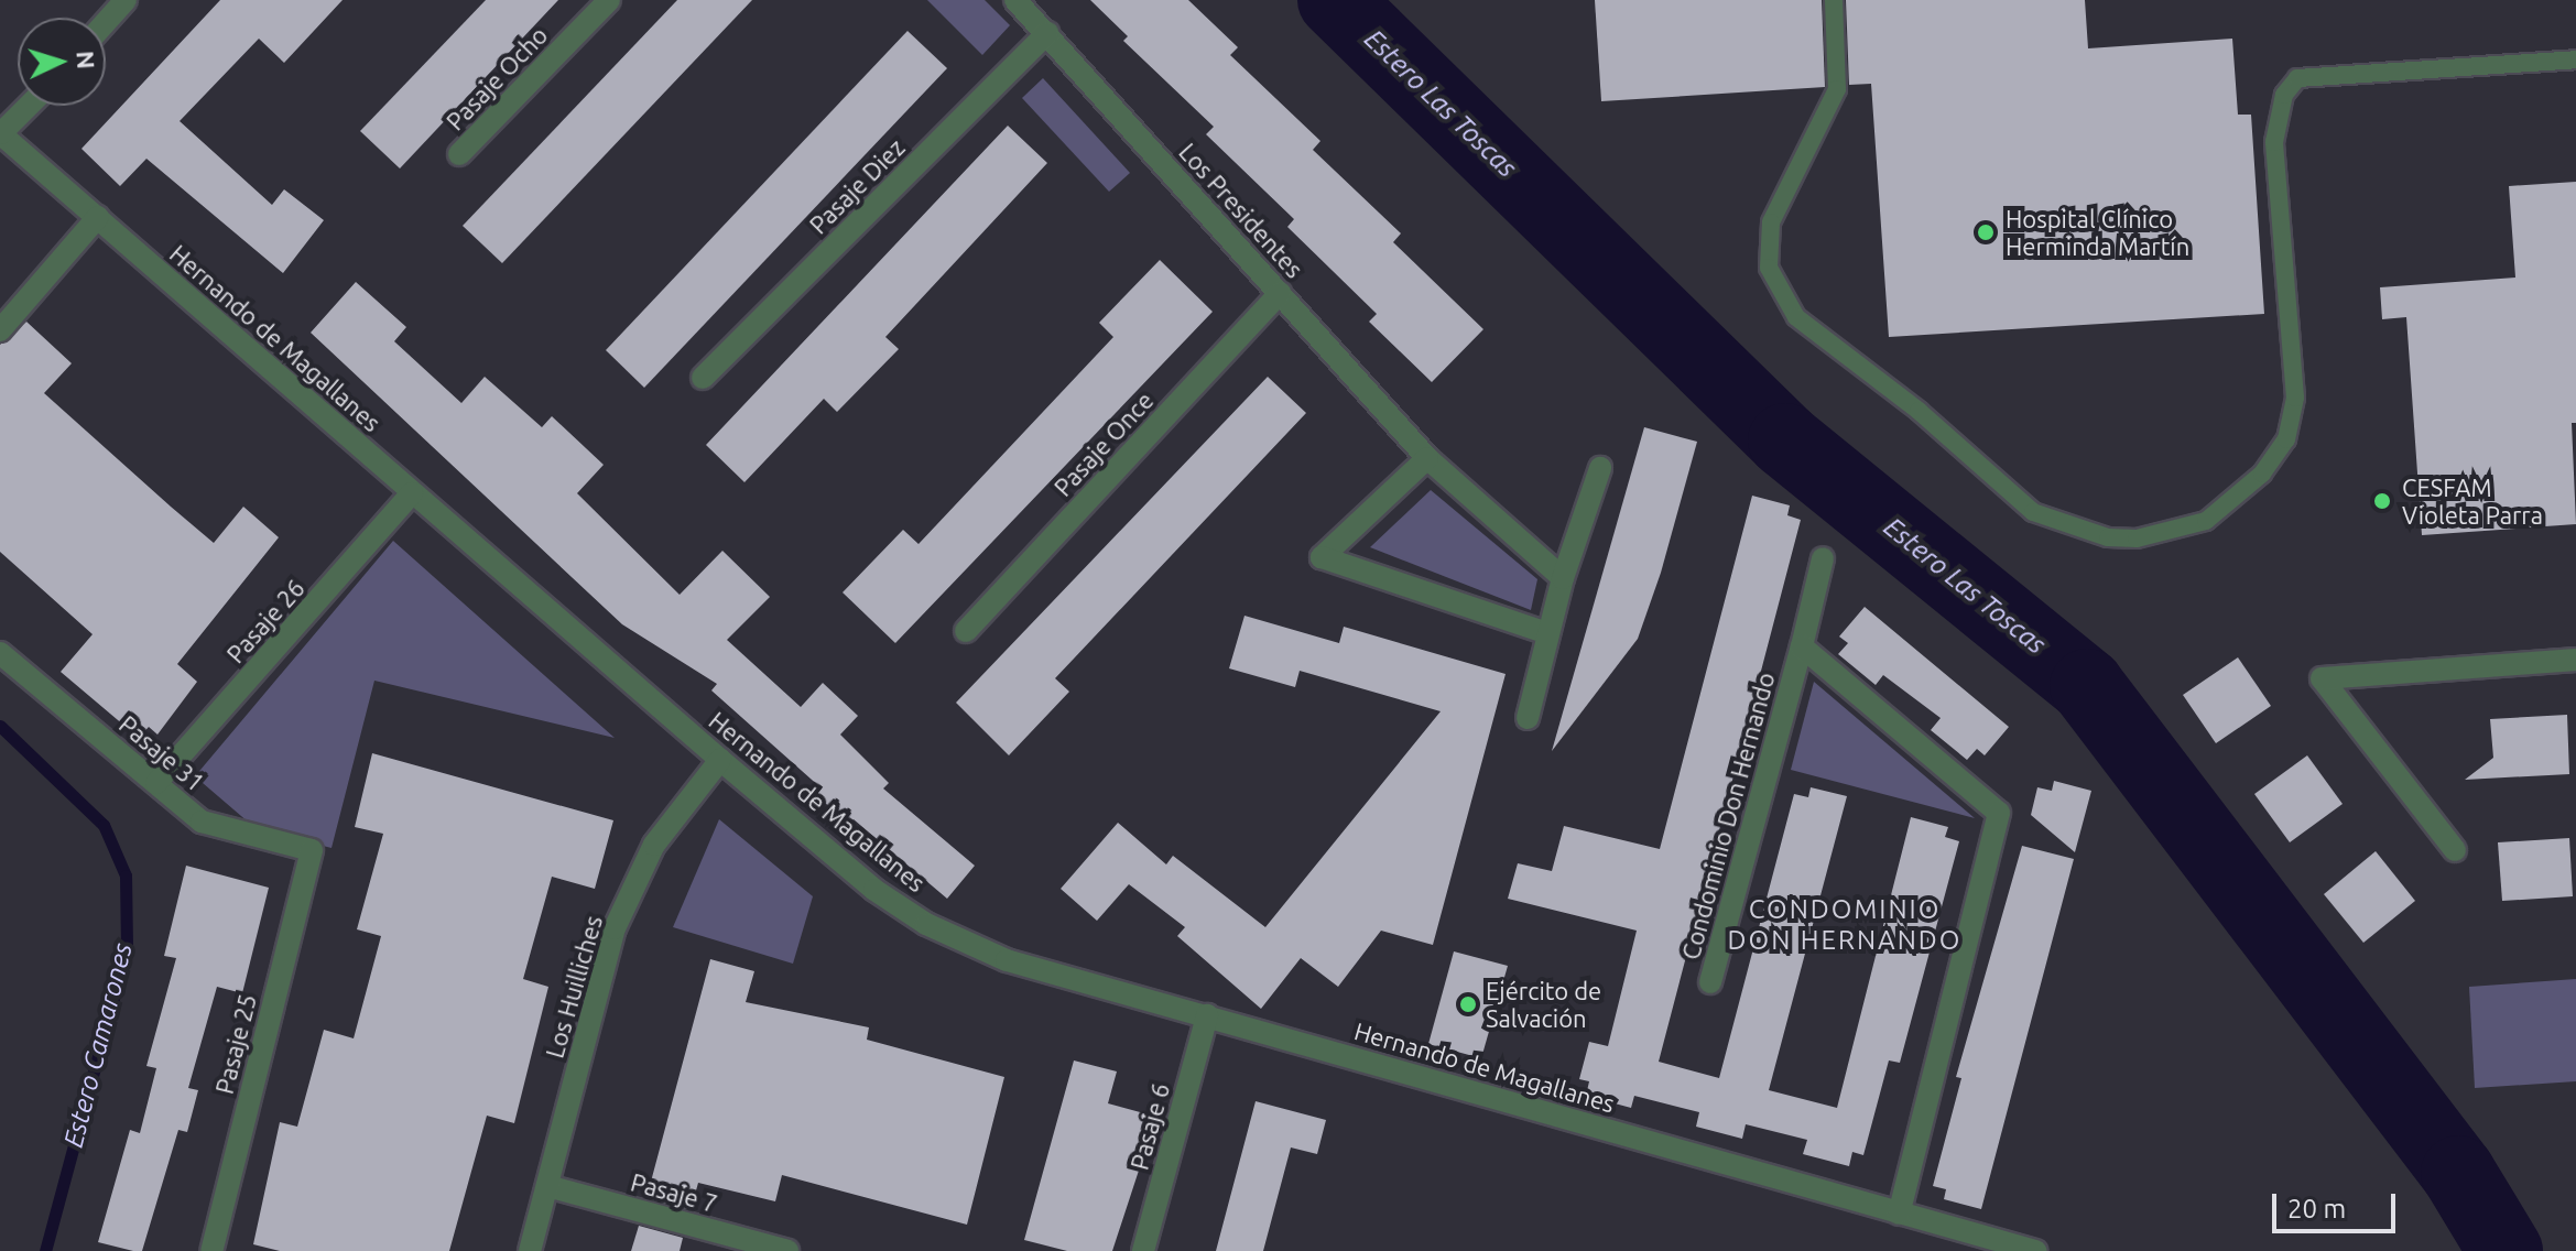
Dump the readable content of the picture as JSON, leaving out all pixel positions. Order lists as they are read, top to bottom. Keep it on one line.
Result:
{"streets":{"street":["Pasaje Ocho","Pasaje Diez","Los Presidentes","Hernando de Magallanes","Pasaje Once","Pasaje 26","Pasaje 31","Condominio Don Hernando","Los Huilliches","Pasaje 25","Pasaje 6","Pasaje 7"]},"crossings":[["Pasaje Diez","Los Presidentes"],["Los Presidentes","Pasaje Once"],["Hernando de Magallanes","Pasaje 26"],["Hernando de Magallanes","Los Huilliches"],["Hernando de Magallanes","Pasaje 6"],["Pasaje 26","Pasaje 31"],["Pasaje 31","Pasaje 25"],["Los Huilliches","Pasaje 7"]],"districts":["CONDOMINIO DON HERNANDO"],"water":["Estero Las Toscas","Estero Camarones"],"places":["Hospital Clínico Herminda Martín","CESFAM Violeta Parra","Ejército de Salvación"],"scale_bar":"20 m","north":"right"}
